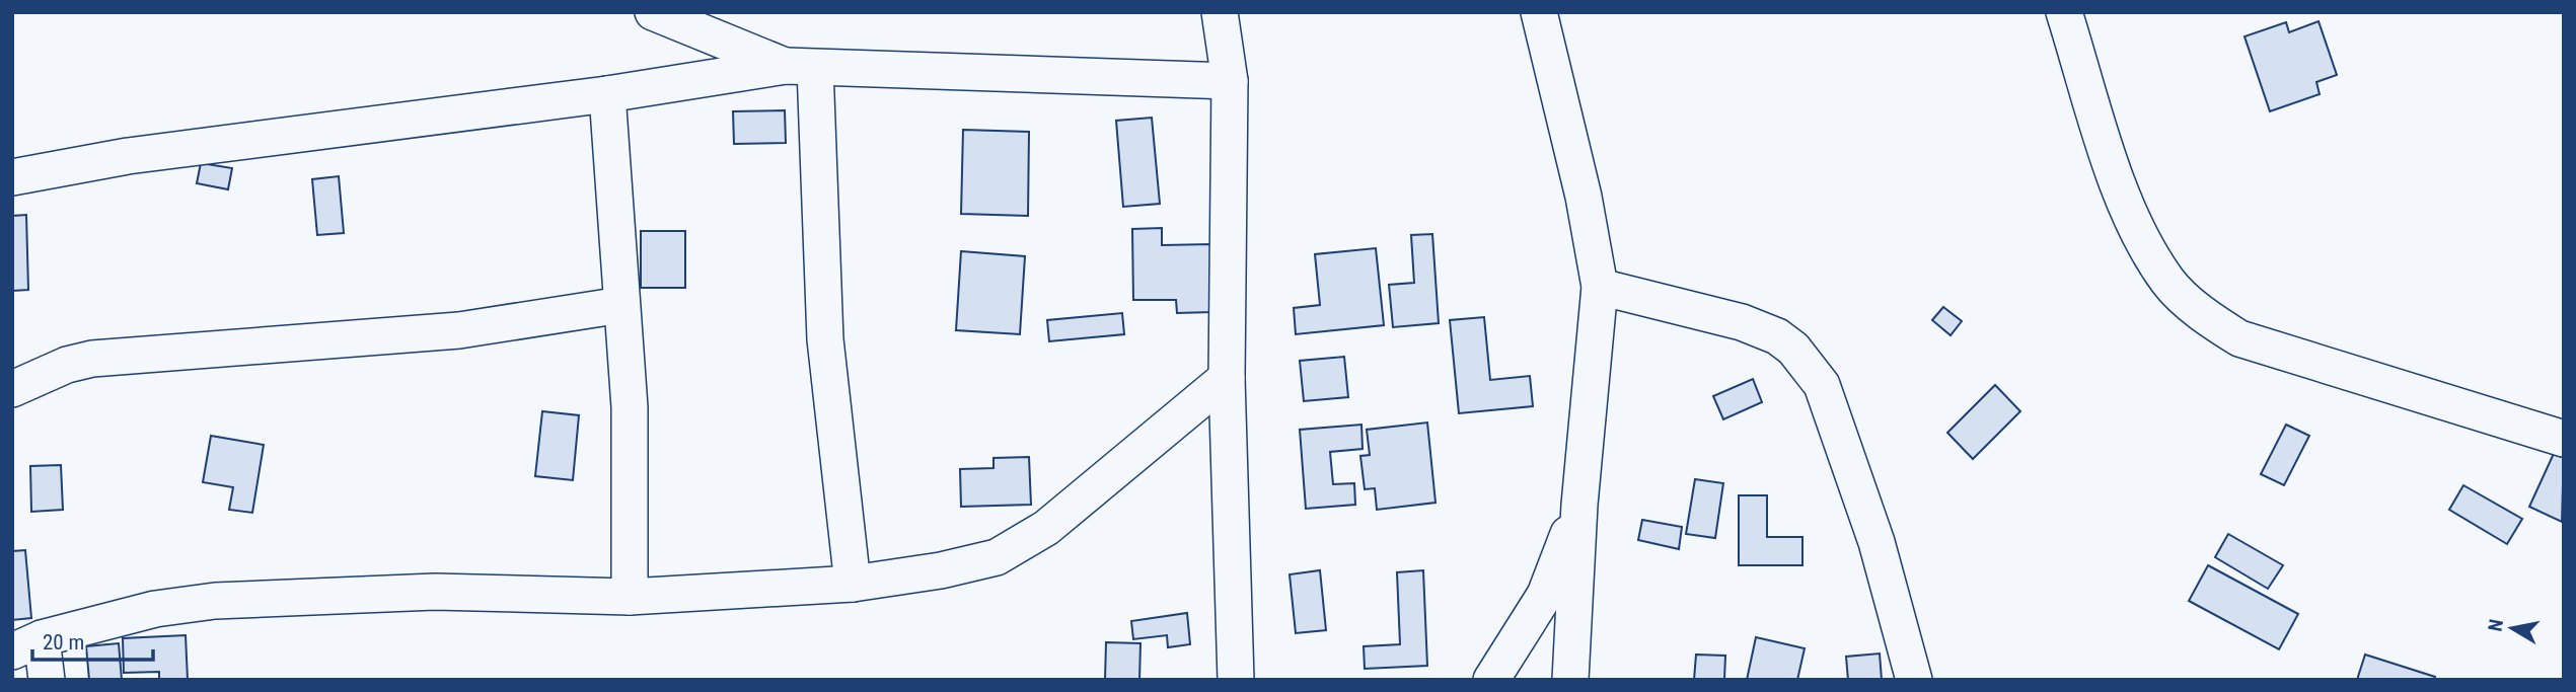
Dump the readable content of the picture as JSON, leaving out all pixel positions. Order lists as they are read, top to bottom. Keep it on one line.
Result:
{"scale_bar":"20 m","north":"left"}
